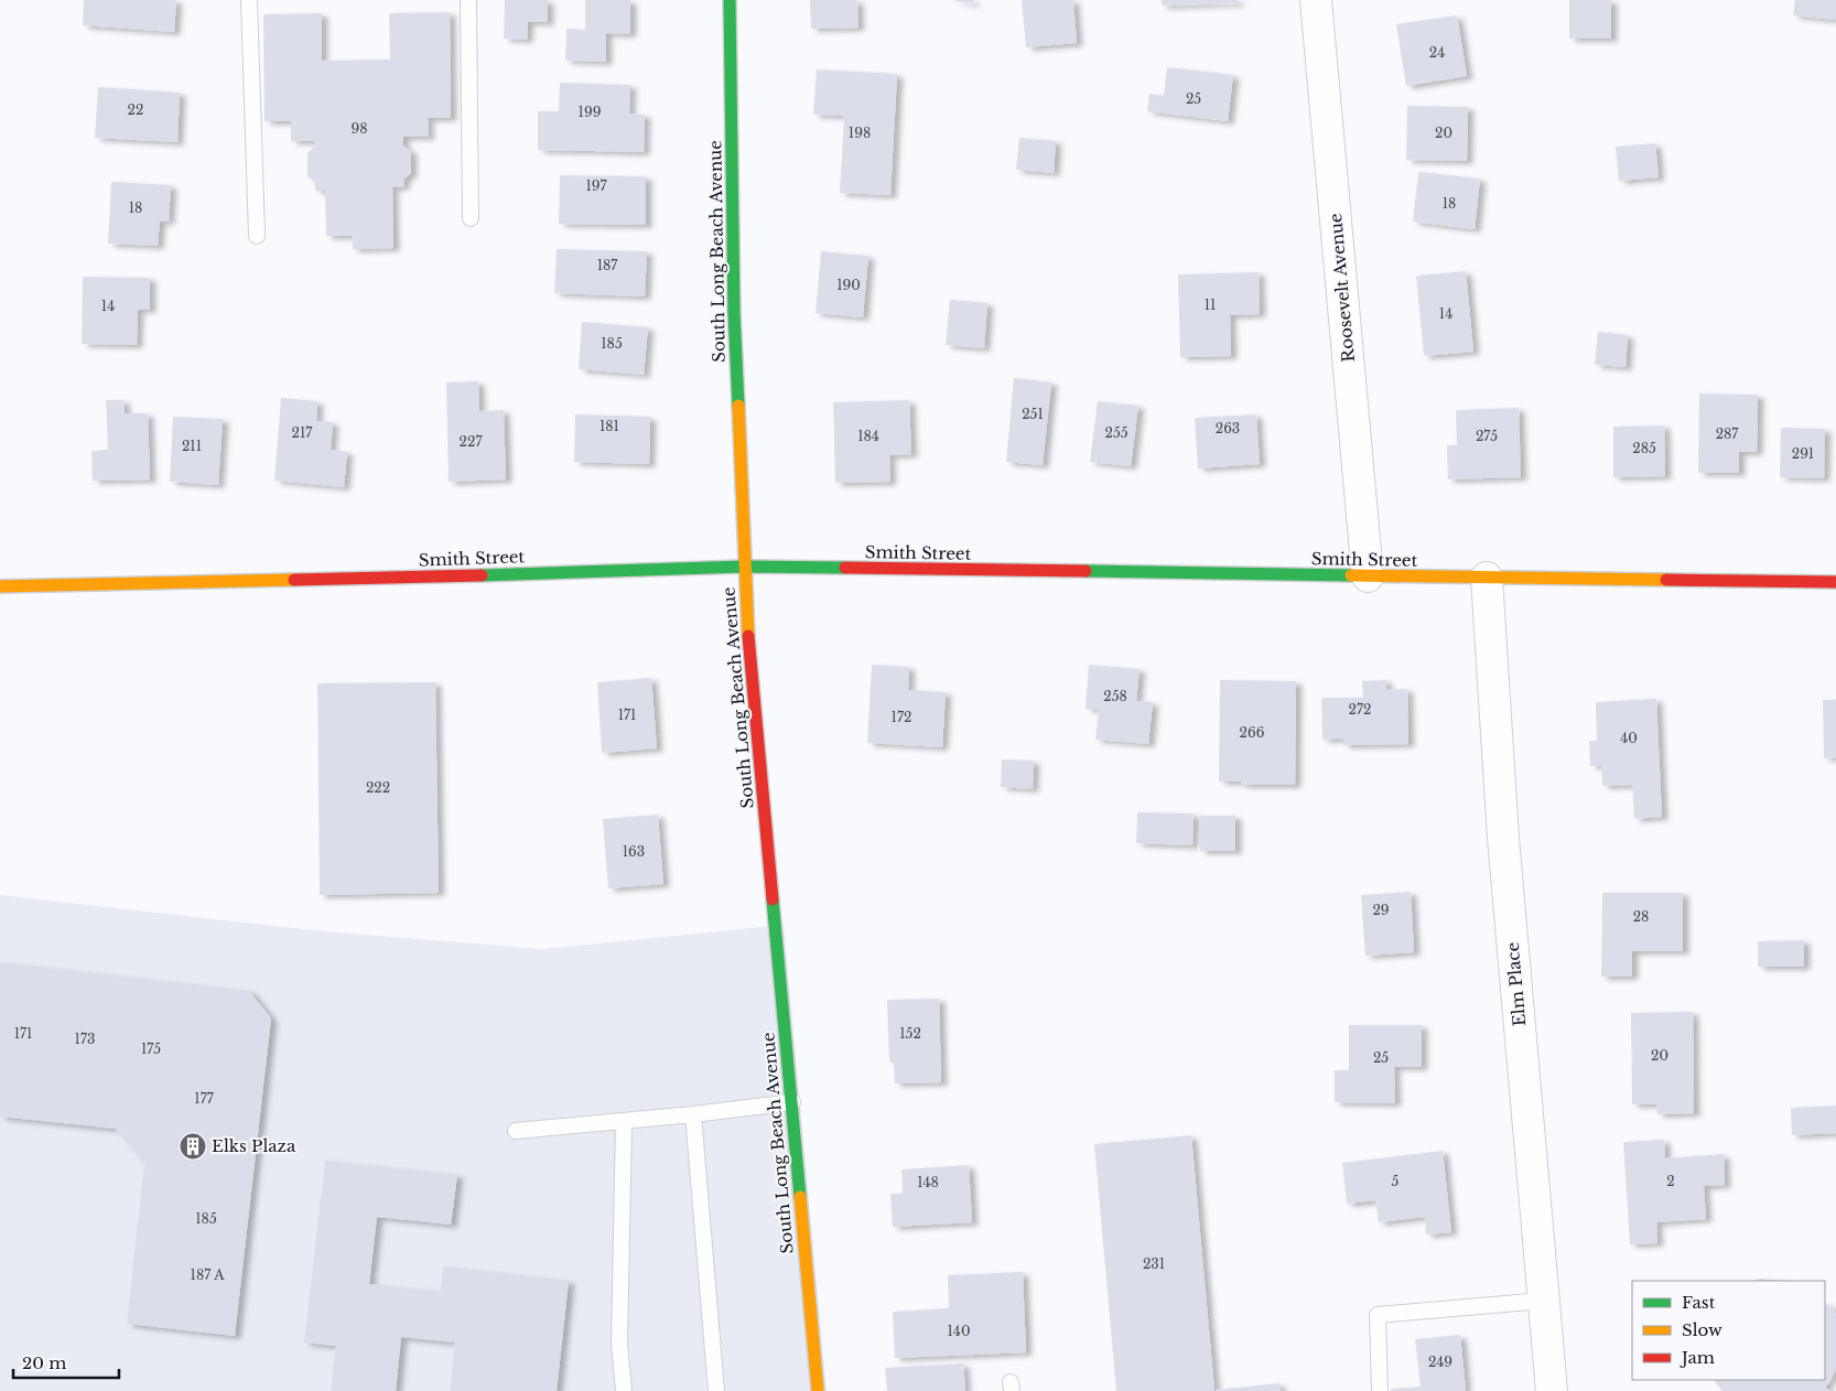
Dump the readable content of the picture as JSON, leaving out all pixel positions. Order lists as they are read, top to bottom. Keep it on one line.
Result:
{"streets":{"street":["South Long Beach Avenue","Roosevelt Avenue","Smith Street","Elm Place"]},"crossings":[["South Long Beach Avenue","Smith Street"],["Roosevelt Avenue","Smith Street"],["Smith Street","Elm Place"]],"places":{"building":["Elks Plaza"]},"house_numbers":["24","25","22","199","98","198","20","197","18","18","187","190","11","14","14","185","251","181","263","217","255","287","184","275","227","211","285","291","258","272","171","172","266","40","222","163","29","28","171","152","173","175","20","25","177","5","2","148","185","231","187 A","140","249"],"legend":["Fast","Slow","Jam"],"scale_bar":"20 m"}
